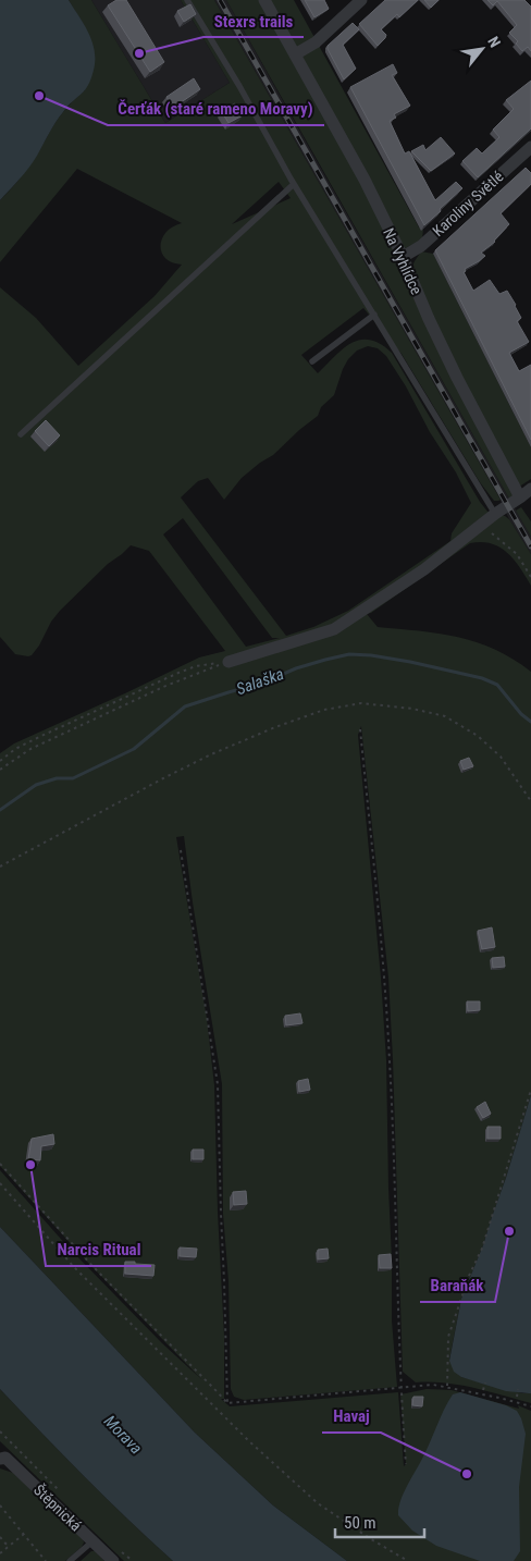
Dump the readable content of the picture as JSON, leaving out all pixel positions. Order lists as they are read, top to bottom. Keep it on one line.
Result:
{"streets":{"street":["Karoliny Světlé","Na Vyhlídce","Štěpnická"]},"crossings":[["Karoliny Světlé","Na Vyhlídce"]],"water":["Salaška","Morava"],"places":["Stexrs trails","Čerťák (staré rameno Moravy)","Narcis Ritual","Baraňák","Havaj"],"scale_bar":"50 m","north":"top right"}
